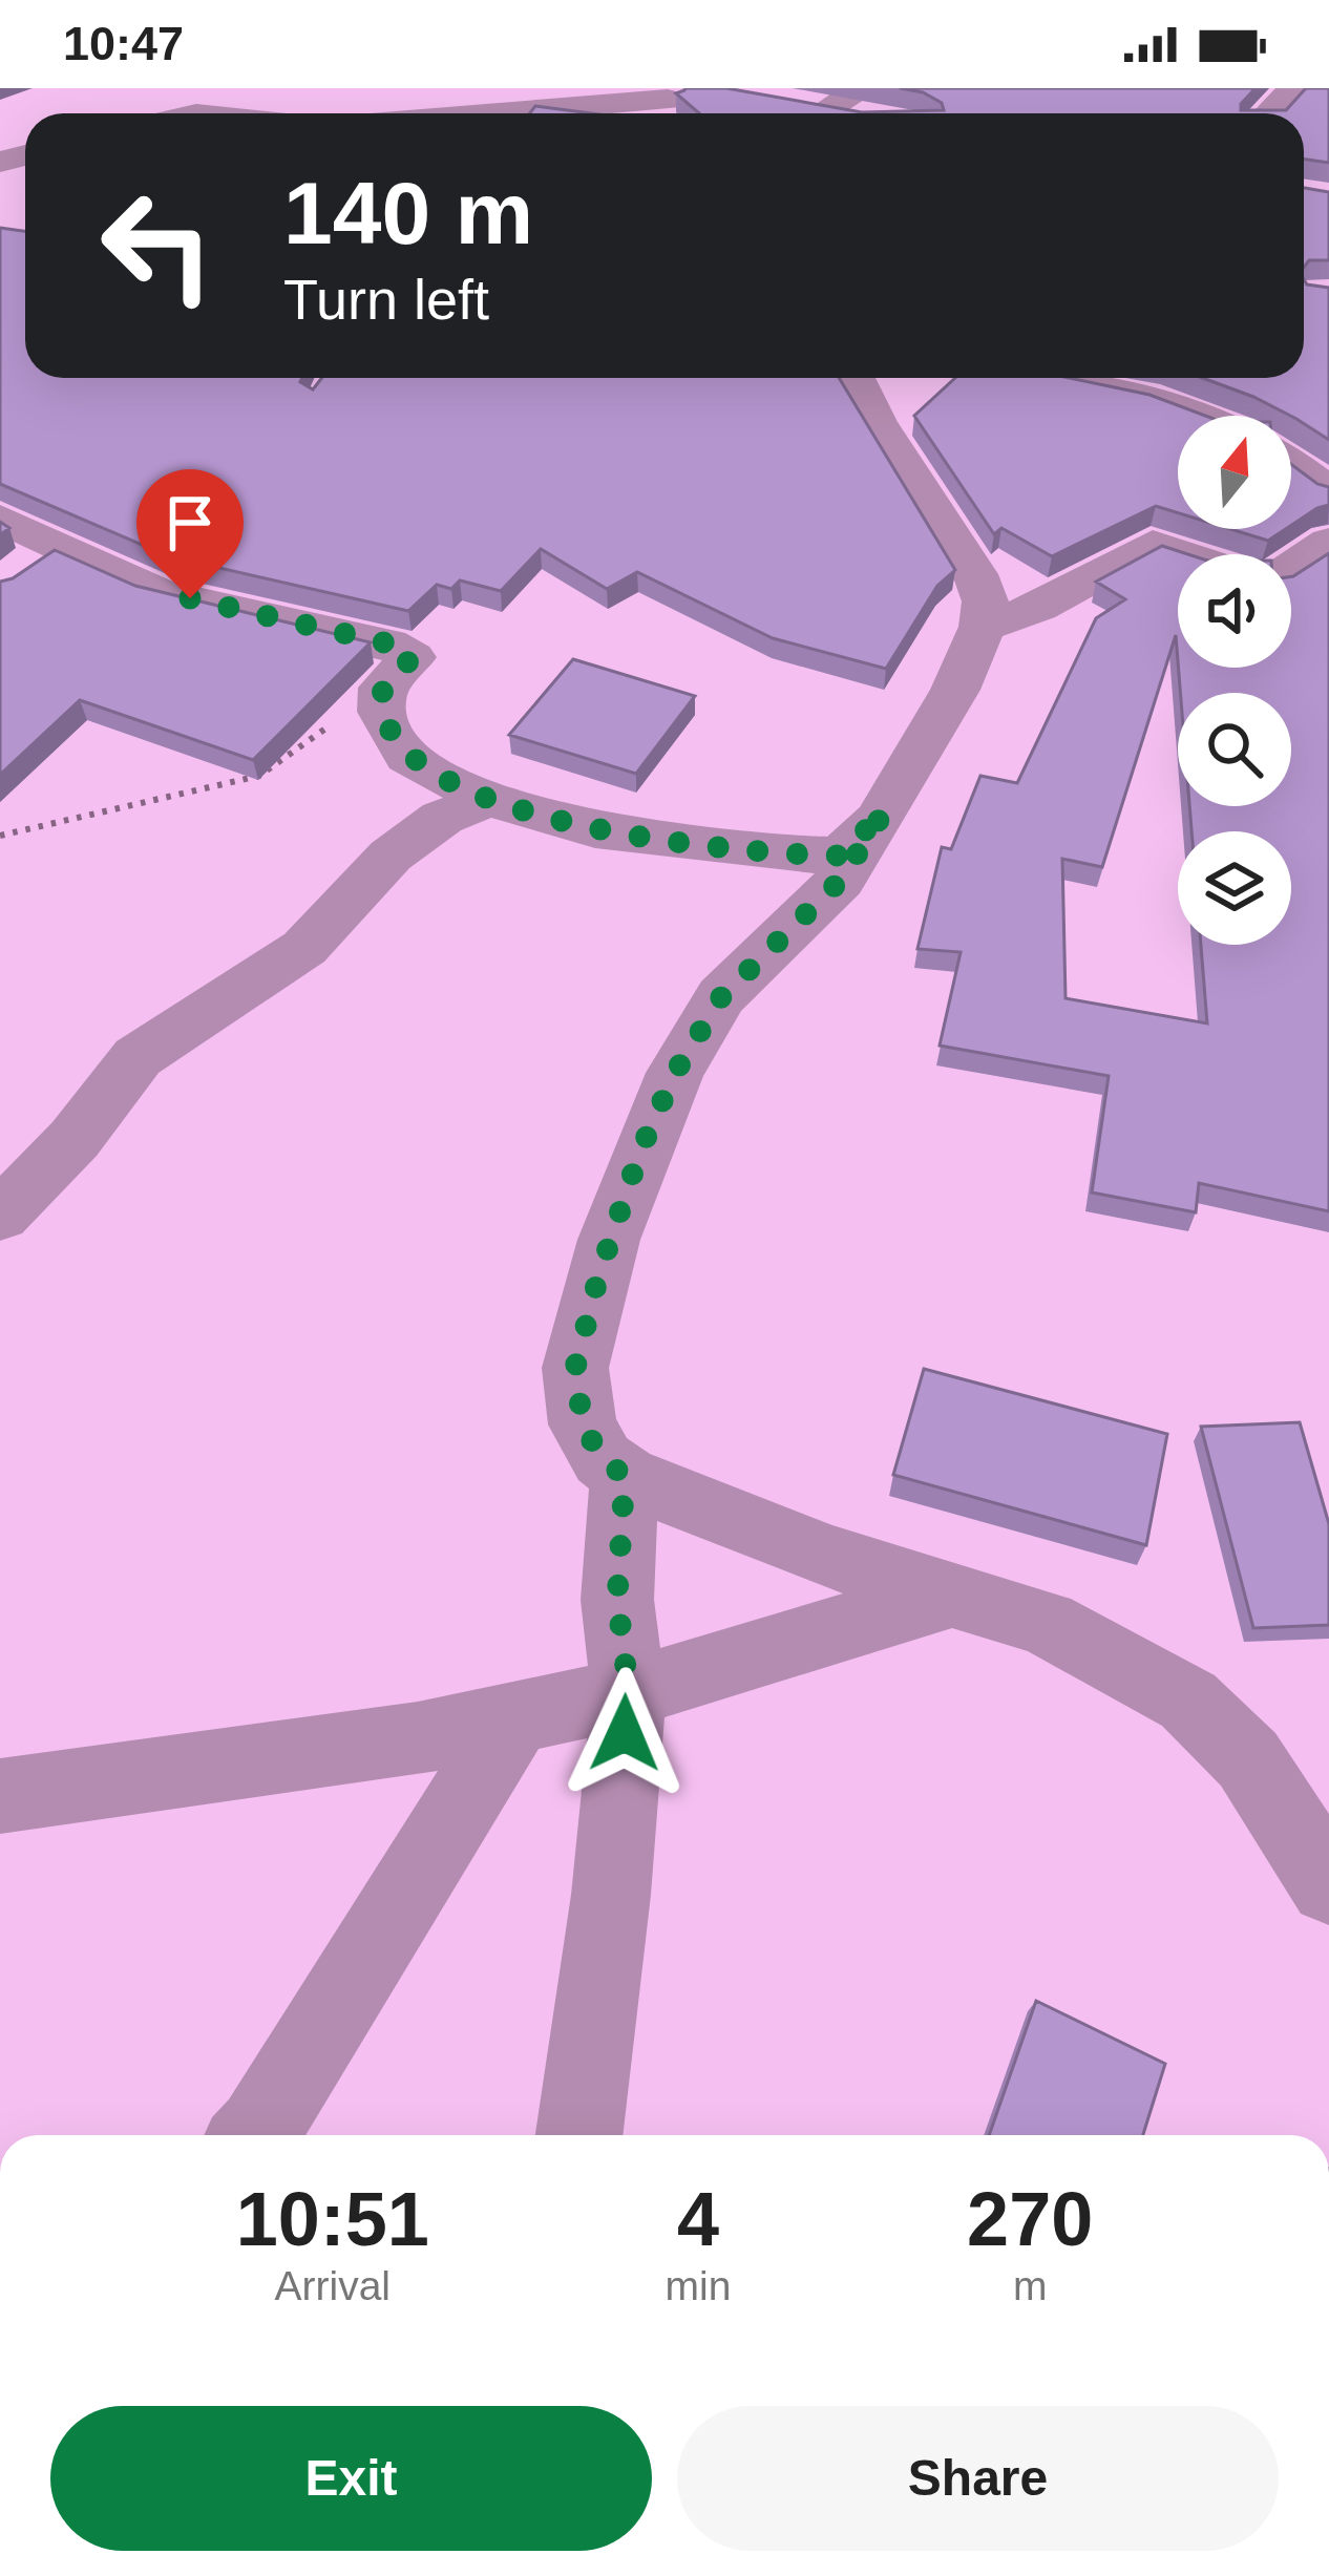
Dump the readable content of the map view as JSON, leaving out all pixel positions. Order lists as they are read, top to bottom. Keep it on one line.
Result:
{"north":"top","page":{"status":"10:47","turn":["140 m","Turn left"],"eta":["10:51","Arrival","4","min","270","m"],"buttons":["Exit","Share"]}}
